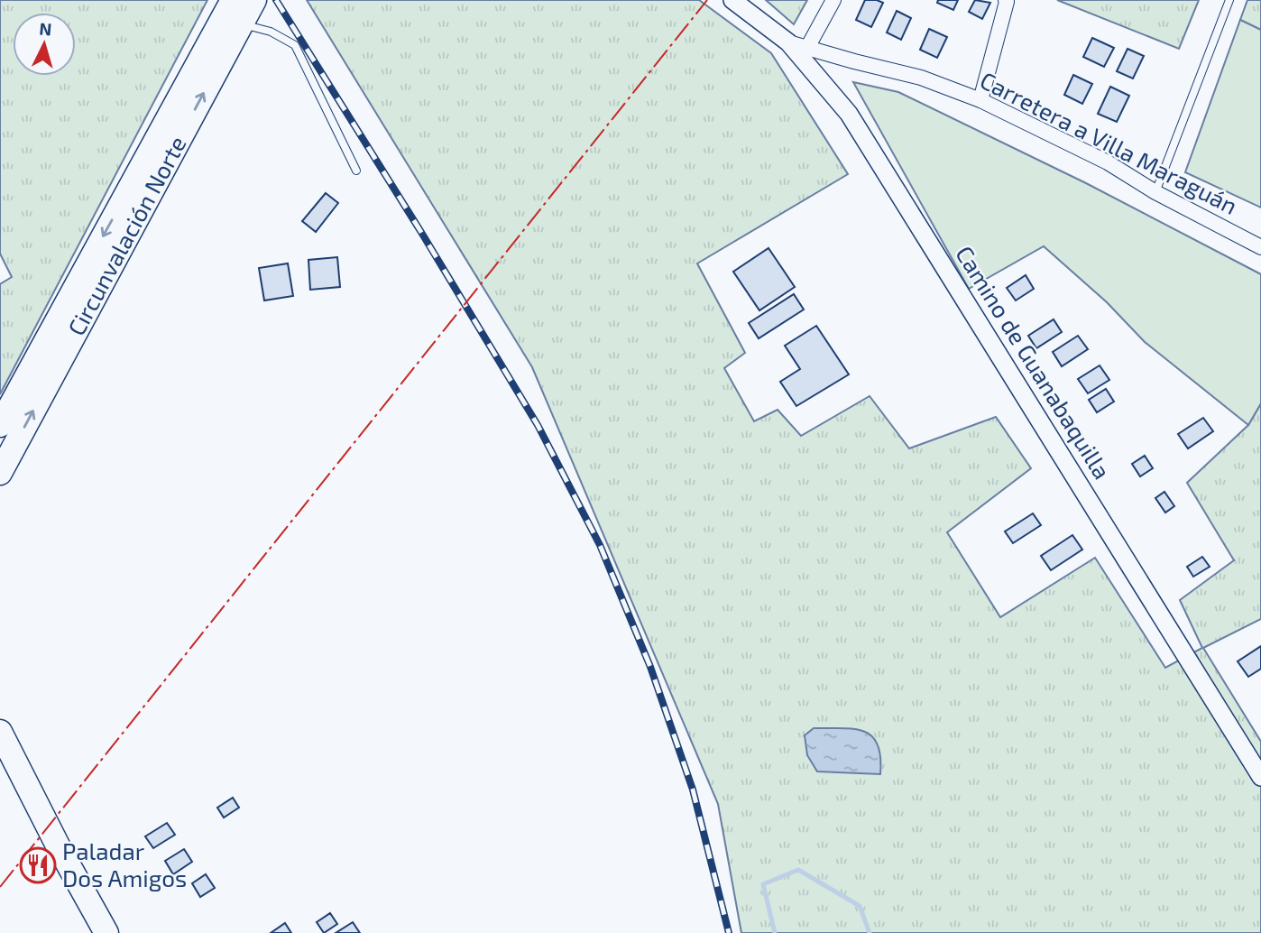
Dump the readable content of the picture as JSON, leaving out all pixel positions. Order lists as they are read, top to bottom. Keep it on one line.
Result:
{"streets":{"highway":["Circunvalación Norte"],"street":["Carretera a Villa Maraguán","Camino de Guanabaquilla"]},"crossings":[["Carretera a Villa Maraguán","Camino de Guanabaquilla"]],"places":{"restaurant":["Paladar Dos Amigos"]},"north":"top"}
